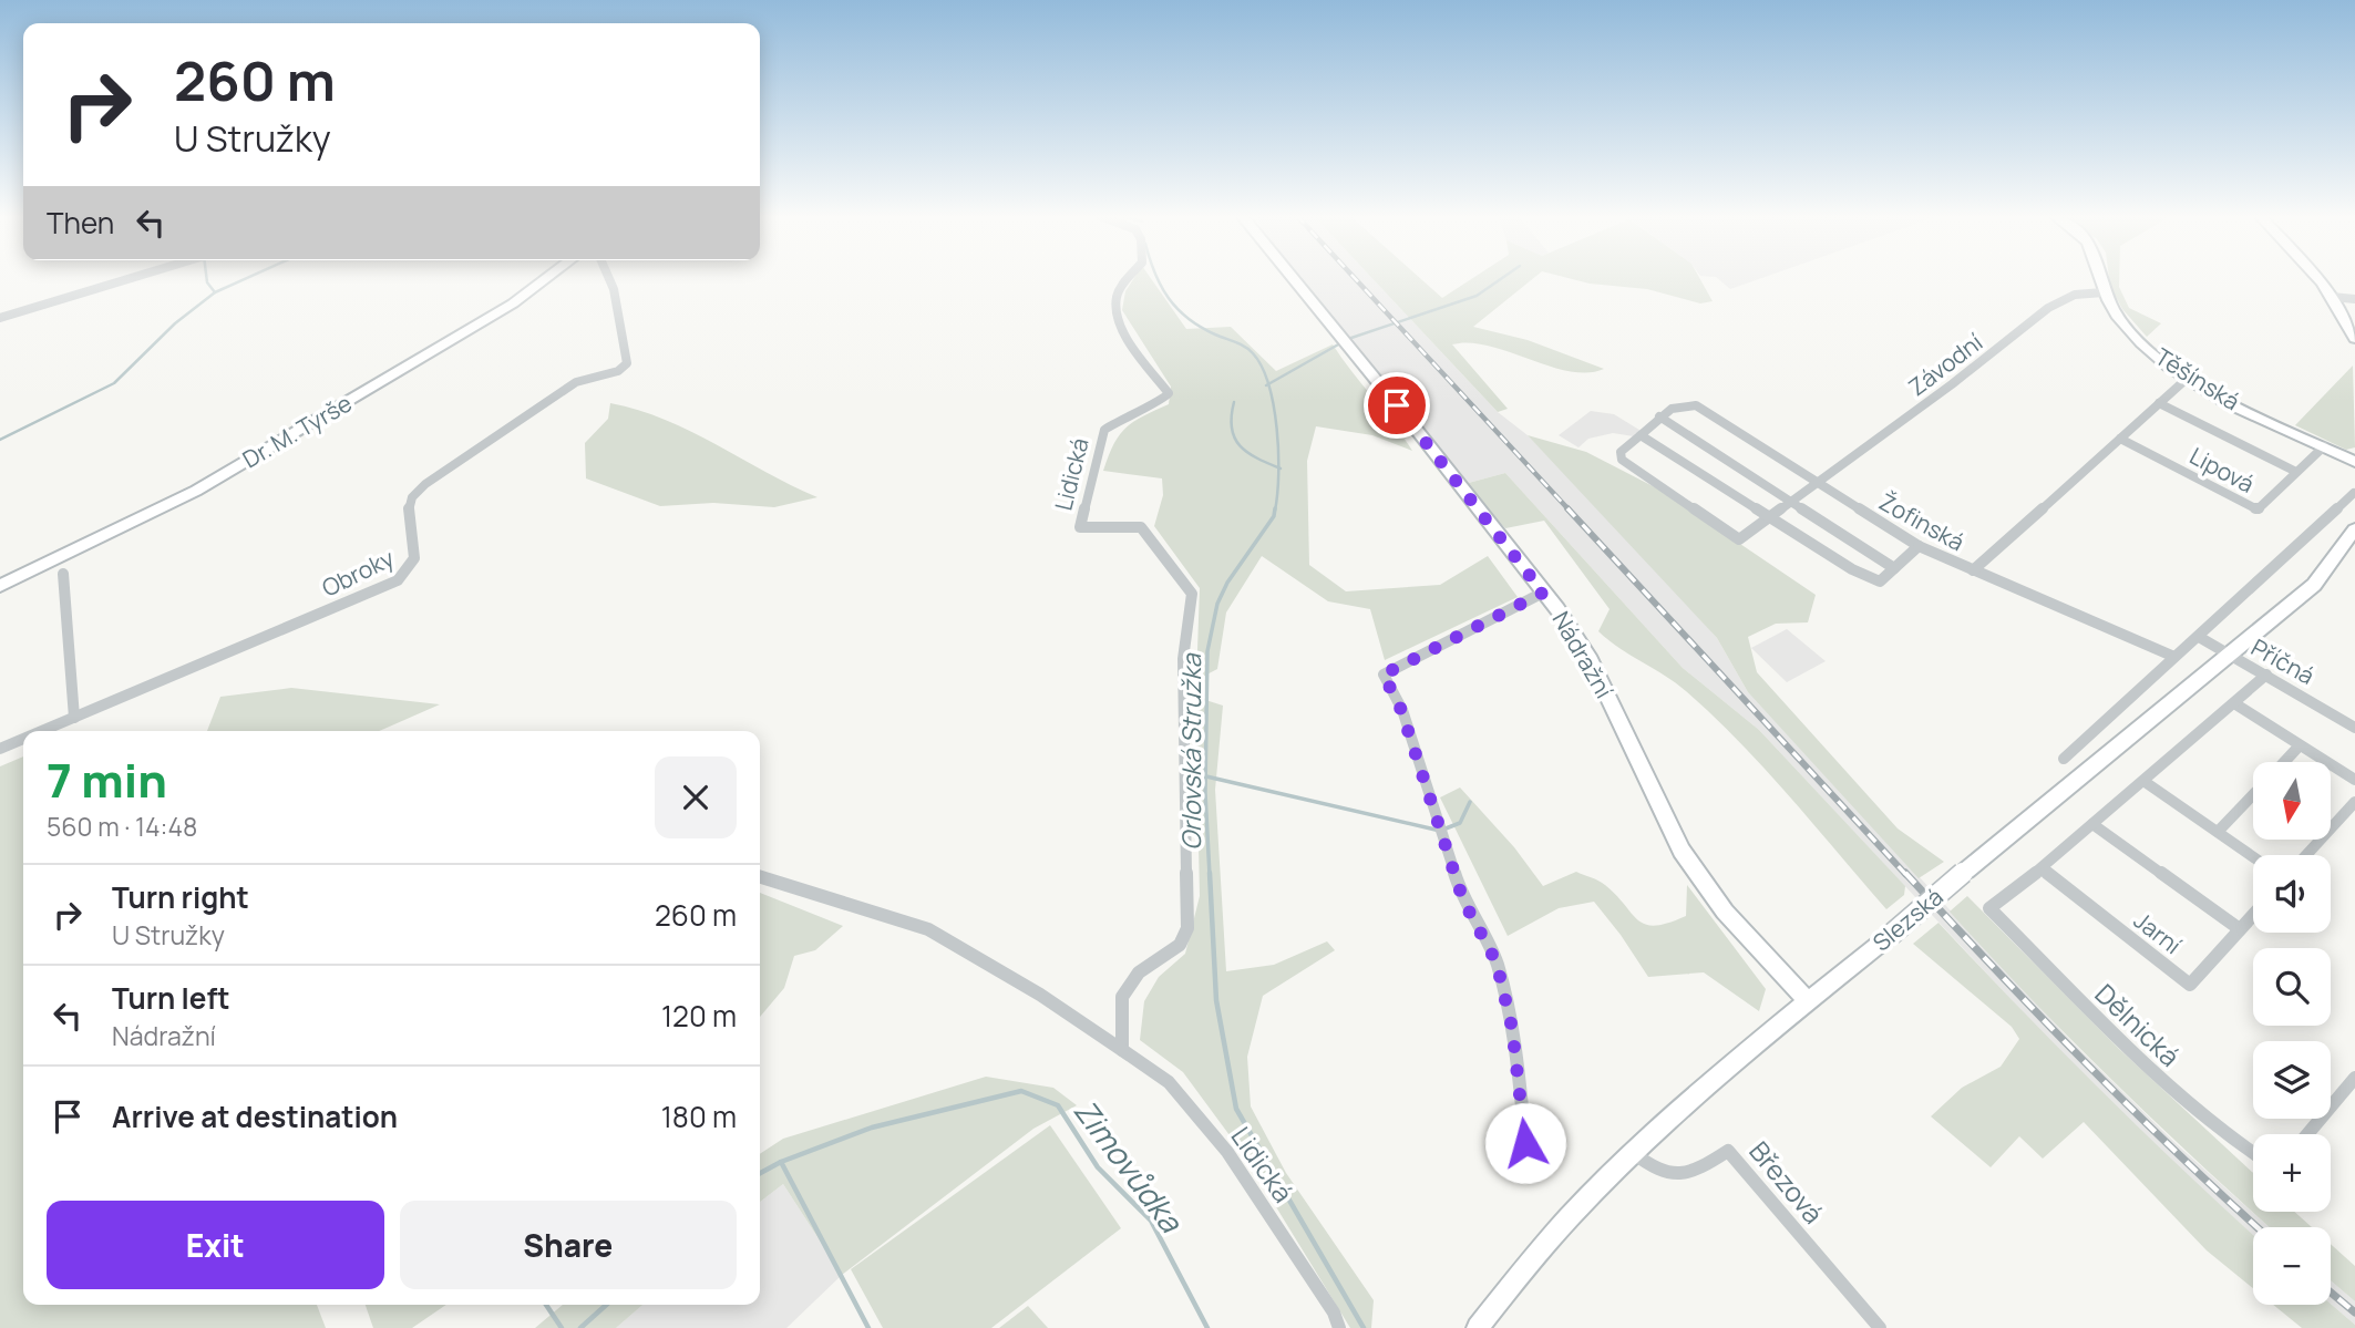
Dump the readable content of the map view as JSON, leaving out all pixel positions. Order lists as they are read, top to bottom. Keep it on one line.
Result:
{"streets":{"street":["Závodní","Těšínská","Dr. M. Tyrše","Lipová","Lidická","Žofinská","Obroky","Nádražní","Příčná","Slezská","Jarní","Dělnická","Březová"]},"crossings":[["Závodní","Těšínská"],["Závodní","Žofinská"],["Těšínská","Lipová"],["Nádražní","Slezská"],["Příčná","Slezská"],["Slezská","Březová"],["Jarní","Dělnická"]],"water":["Orlovská Stružka","Zimovůdka"],"north":"bottom","page":{"turn":["260 m","U Stružky"],"then":"Then","heading":["7 min","560 m · 14:48"],"map_buttons":["+","−"],"list":[{"name":"Turn right","note":"U Stružky","value":"260 m"},{"name":"Turn left","note":"Nádražní","value":"120 m"},{"name":"Arrive at destination","value":"180 m"}],"buttons":["Exit","Share"]}}
